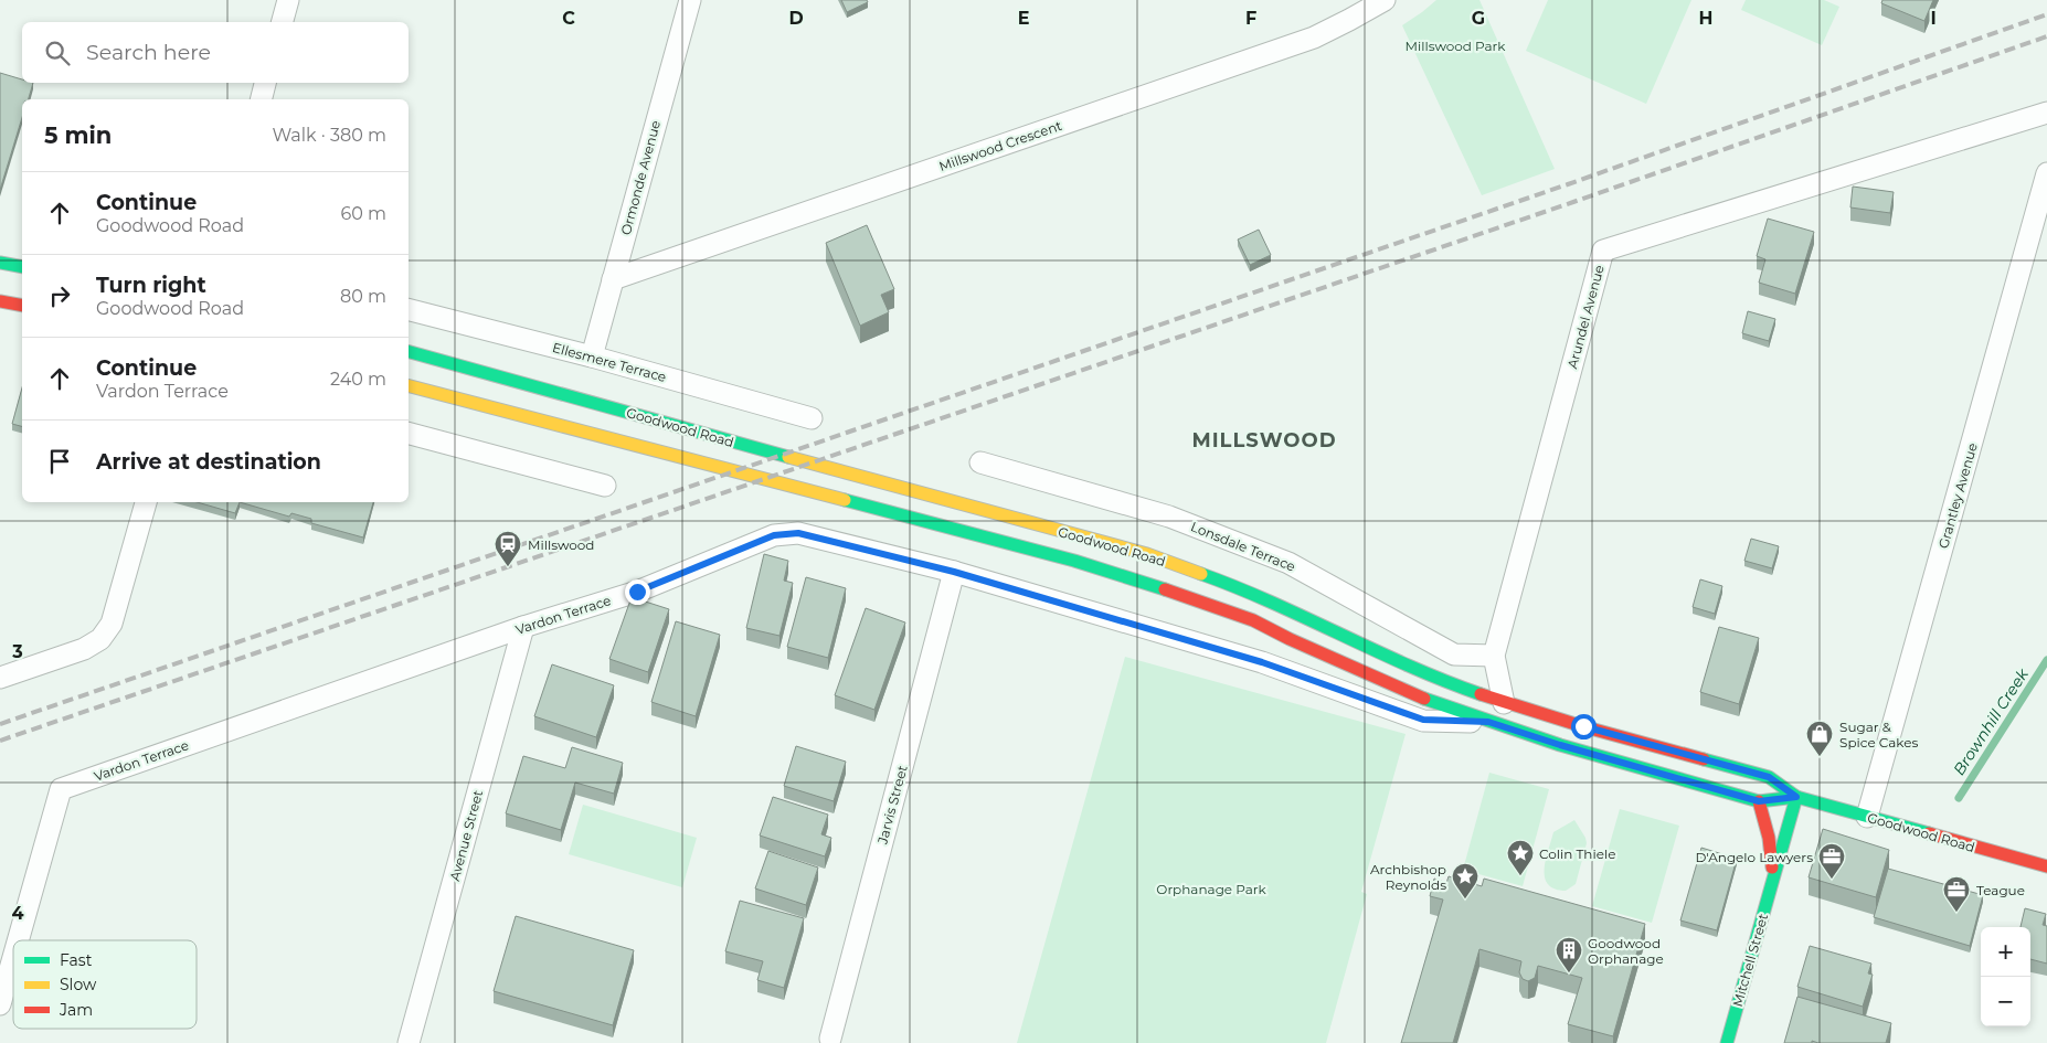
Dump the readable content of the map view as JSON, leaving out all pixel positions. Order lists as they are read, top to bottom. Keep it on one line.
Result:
{"streets":{"main road":["Goodwood Road","Mitchell Street"],"street":["Millswood Crescent","Ormonde Avenue","Arundel Avenue","Ellesmere Terrace","Grantley Avenue","Lonsdale Terrace","Vardon Terrace","Jarvis Street","Avenue Street"]},"crossings":[["Millswood Crescent","Ormonde Avenue"],["Ormonde Avenue","Ellesmere Terrace"],["Arundel Avenue","Goodwood Road"],["Arundel Avenue","Lonsdale Terrace"],["Goodwood Road","Grantley Avenue"],["Goodwood Road","Vardon Terrace"],["Goodwood Road","Mitchell Street"],["Vardon Terrace","Jarvis Street"],["Vardon Terrace","Avenue Street"]],"districts":["MILLSWOOD"],"water":["Brownhill Creek"],"parks":["Millswood Park","Orphanage Park"],"places":{"station":["Millswood"],"shop":["Sugar & Spice Cakes"],"place":["Colin Thiele","Archbishop Reynolds"],"office":["D'Angelo Lawyers","Teague"],"building":["Goodwood Orphanage"]},"legend":["Fast","Slow","Jam"],"page":{"search":"Search here","heading":["5 min","Walk · 380 m"],"list":[["Continue","Goodwood Road","60 m"],["Turn right","Goodwood Road","80 m"],["Continue","Vardon Terrace","240 m"],"Arrive at destination"],"map_buttons":["+","−"]},"grid":{"columns":["C","D","E","F","G","H","I"],"rows":["3","4"]}}
